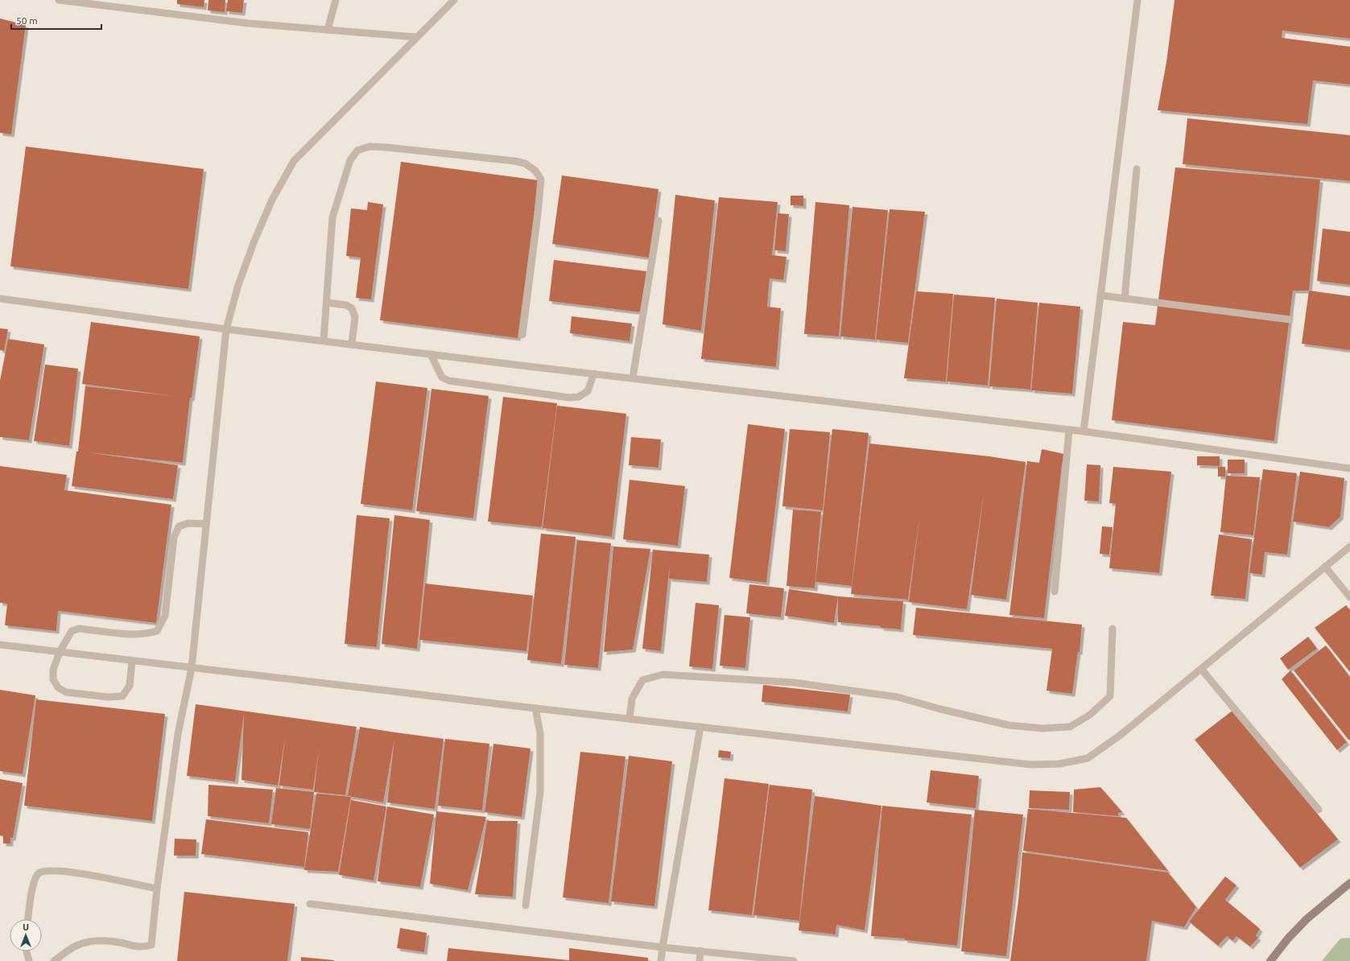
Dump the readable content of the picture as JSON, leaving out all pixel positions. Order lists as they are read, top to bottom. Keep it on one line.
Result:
{"scale_bar":"50 m","north":"top"}
